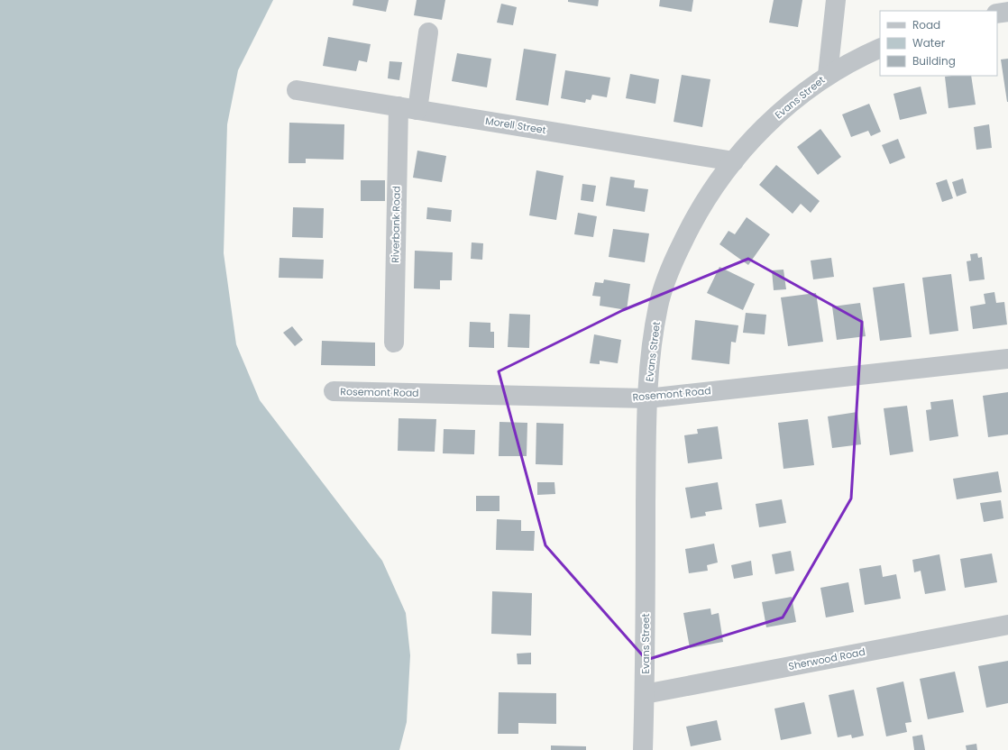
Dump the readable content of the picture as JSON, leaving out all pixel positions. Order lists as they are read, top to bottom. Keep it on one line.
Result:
{"streets":{"street":["Evans Street","Morell Street","Riverbank Road","Rosemont Road","Sherwood Road"]},"crossings":[["Evans Street","Morell Street"],["Evans Street","Rosemont Road"],["Evans Street","Sherwood Road"],["Morell Street","Riverbank Road"]],"legend":["Road","Water","Building"]}
